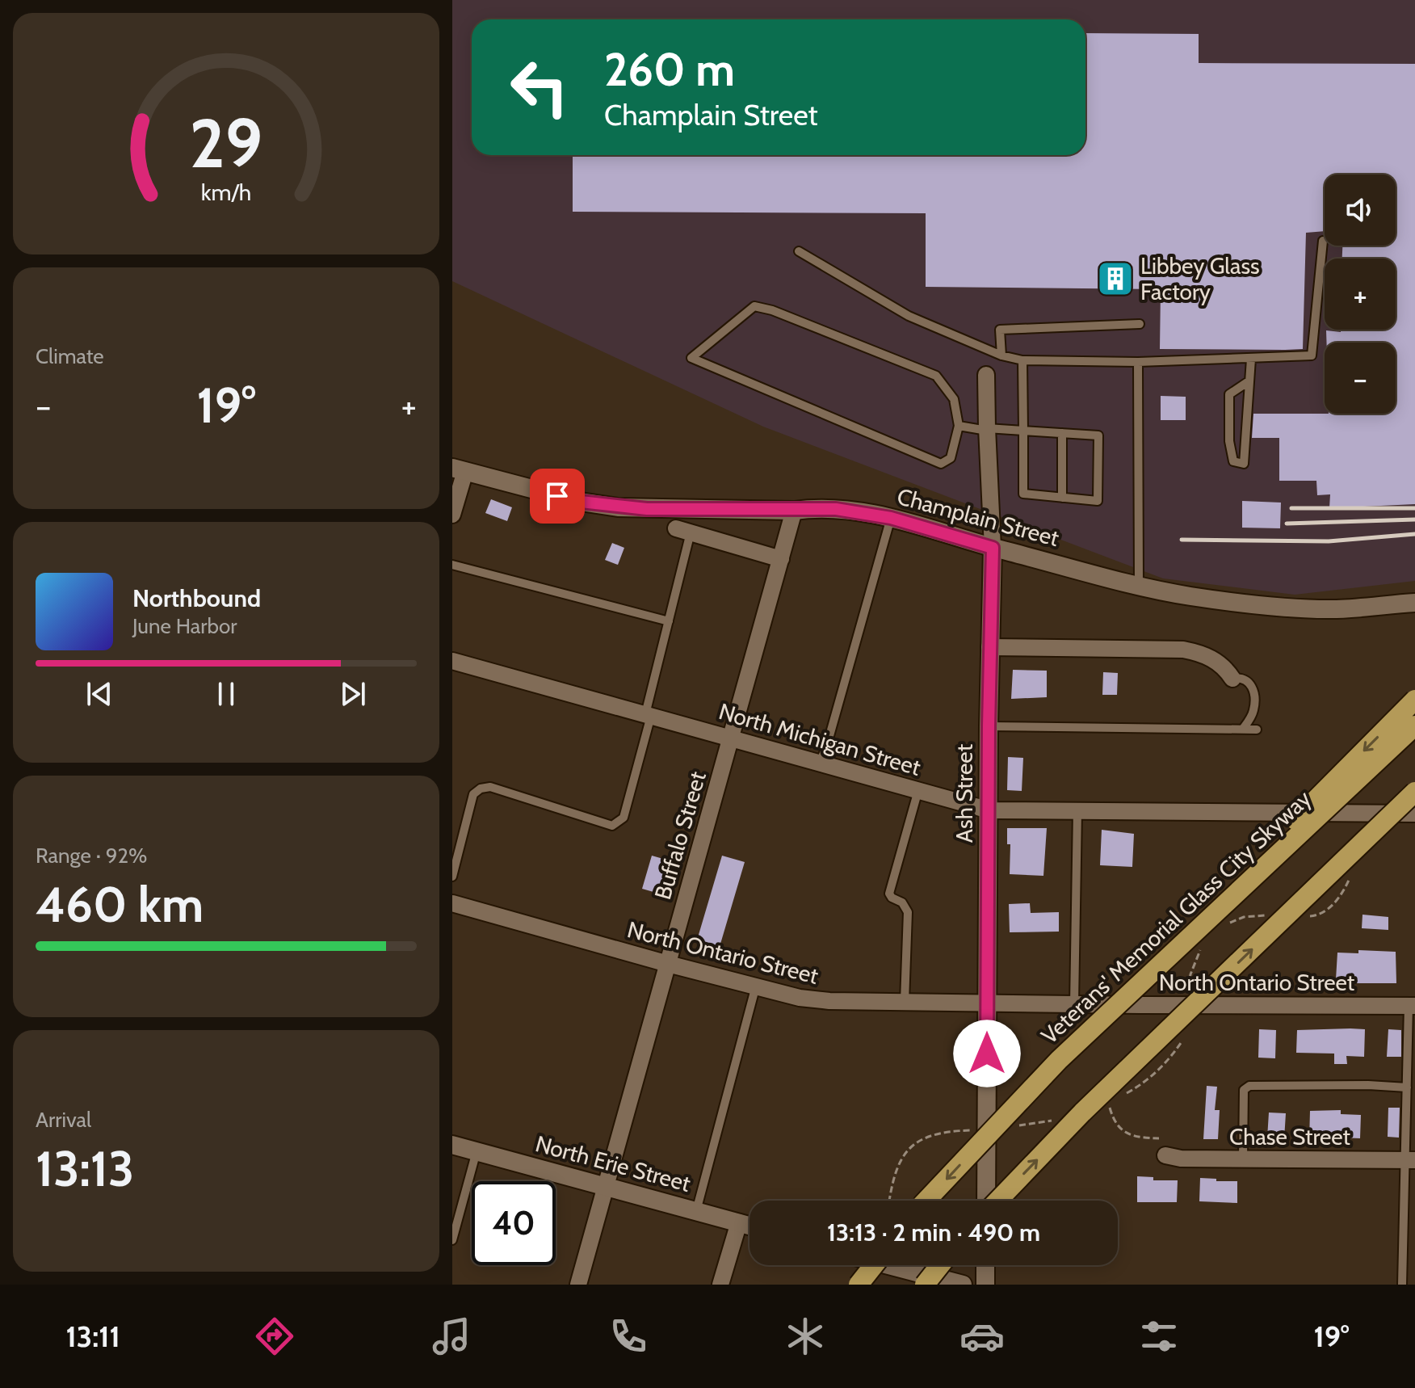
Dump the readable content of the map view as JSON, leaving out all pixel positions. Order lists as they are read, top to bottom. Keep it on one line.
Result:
{"streets":{"highway":["Veterans' Memorial Glass City Skyway"],"street":["Champlain Street","North Michigan Street","Ash Street","Buffalo Street","North Ontario Street","Chase Street","North Erie Street"]},"crossings":[["Champlain Street","Ash Street"],["Champlain Street","Buffalo Street"],["North Michigan Street","Ash Street"],["North Michigan Street","Buffalo Street"],["Ash Street","North Ontario Street"],["Buffalo Street","North Ontario Street"],["Buffalo Street","North Erie Street"]],"places":{"building":["Libbey Glass Factory"]},"page":{"turn":["260 m","Champlain Street"],"map_buttons":["+","−"],"tile":["Climate",["Range · 92%","460 km"],["Arrival","13:13"]],"heat":["−","19°","+"],"song":["Northbound","June Harbor"],"limit":"40","trip":"13:13 · 2 min · 490 m","tabs":["13:11","19°"],"gauge":["29","km/h"]}}
